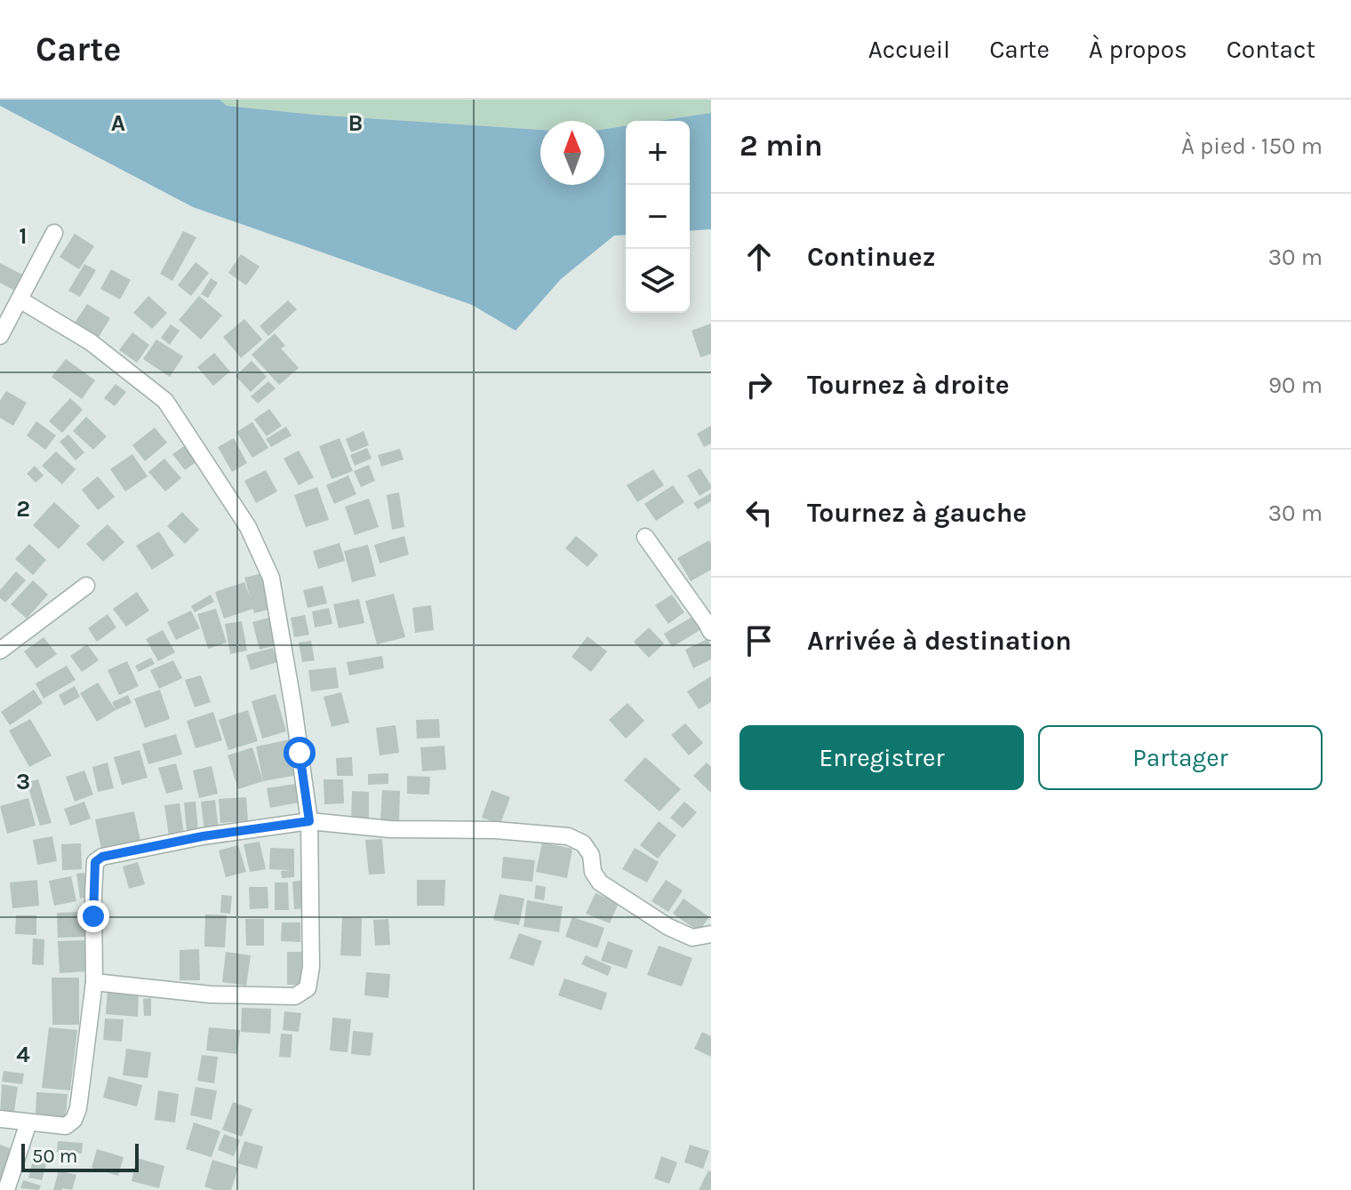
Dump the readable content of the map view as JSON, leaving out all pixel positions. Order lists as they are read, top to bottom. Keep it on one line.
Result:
{"scale_bar":"50 m","north":"top","page":{"header":"Carte","nav":["Accueil","Carte","À propos","Contact"],"heading":["2 min","À pied · 150 m"],"map_buttons":["+","−"],"list":[["Continuez","30 m"],["Tournez à droite","90 m"],["Tournez à gauche","30 m"],"Arrivée à destination"],"buttons":["Enregistrer","Partager"],"scale":"50 m"},"grid":{"columns":["A","B"],"rows":["1","2","3","4"]}}
